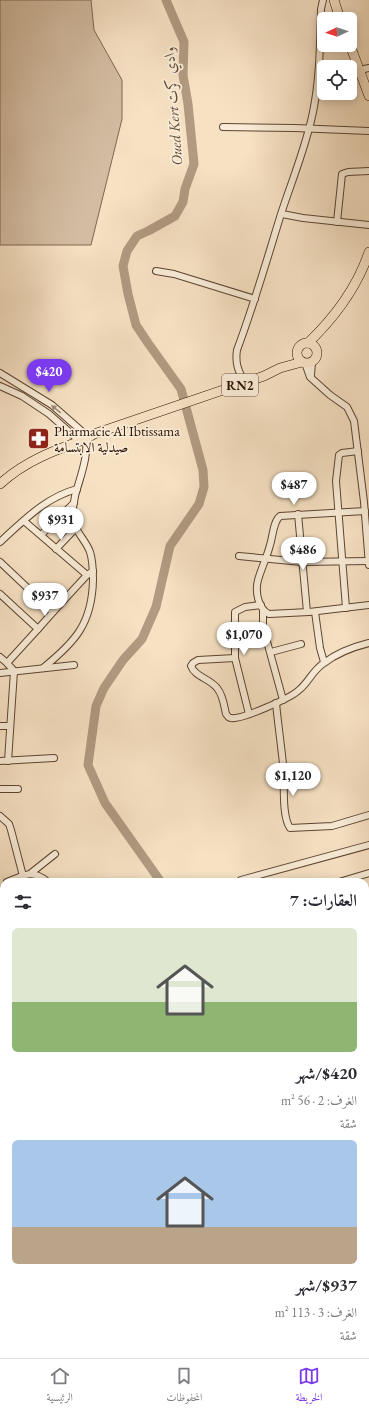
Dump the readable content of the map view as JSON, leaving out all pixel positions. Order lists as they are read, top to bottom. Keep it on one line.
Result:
{"streets":{"main road":["RN2"]},"water":["Oued Kert وادي كرت"],"places":{"pharmacy":["Pharmacie Al Ibtissama صيدلية الابتسامة"]},"north":"left","page":{"price":["$420","$487","$931","$486","$937","$1,070","$1,120"],"heading":"العقارات: 7","list":[{"name":"$420/شهر","note":"الغرف: 2 · 56 m² · شقة"},{"name":"$937/شهر","note":"الغرف: 3 · 113 m² · شقة"}],"tabs":["الخريطة","المحفوظات","الرئيسية"]}}
